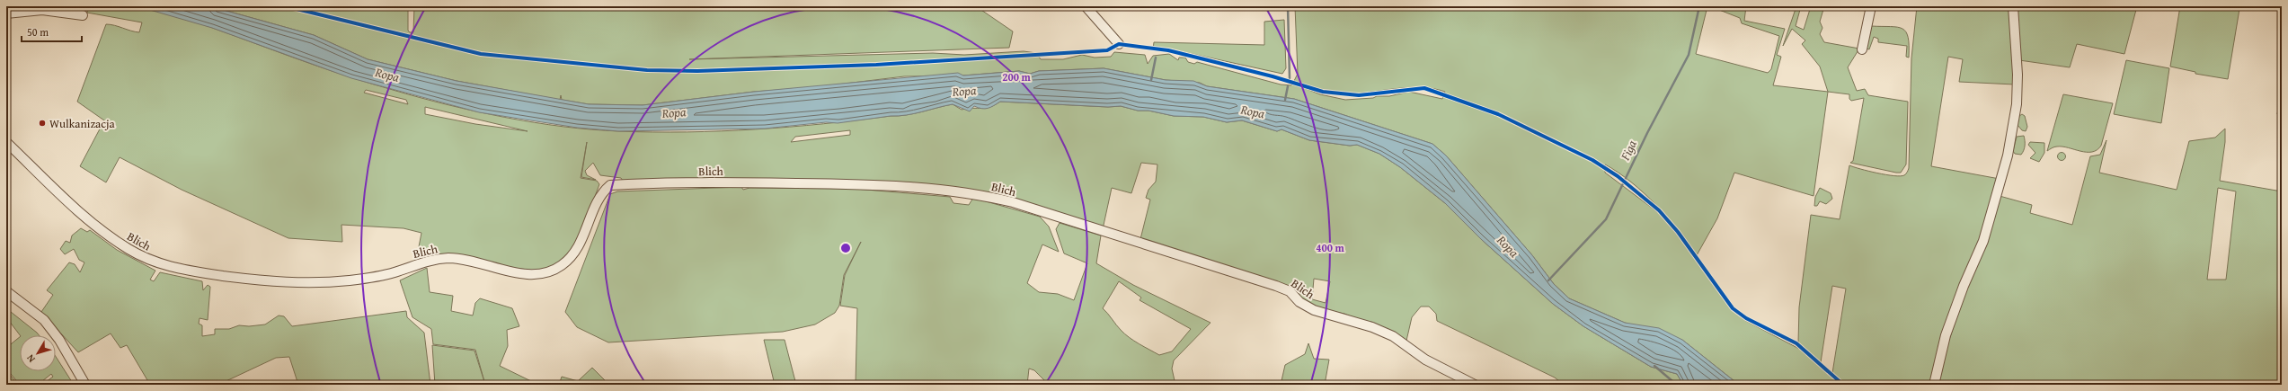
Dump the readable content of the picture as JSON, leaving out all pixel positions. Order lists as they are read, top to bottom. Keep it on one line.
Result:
{"streets":{"street":["Blich"]},"water":["Ropa","Figa"],"places":["Wulkanizacja"],"scale_bar":"50 m","north":"bottom left","rings":["200 m","400 m"]}
